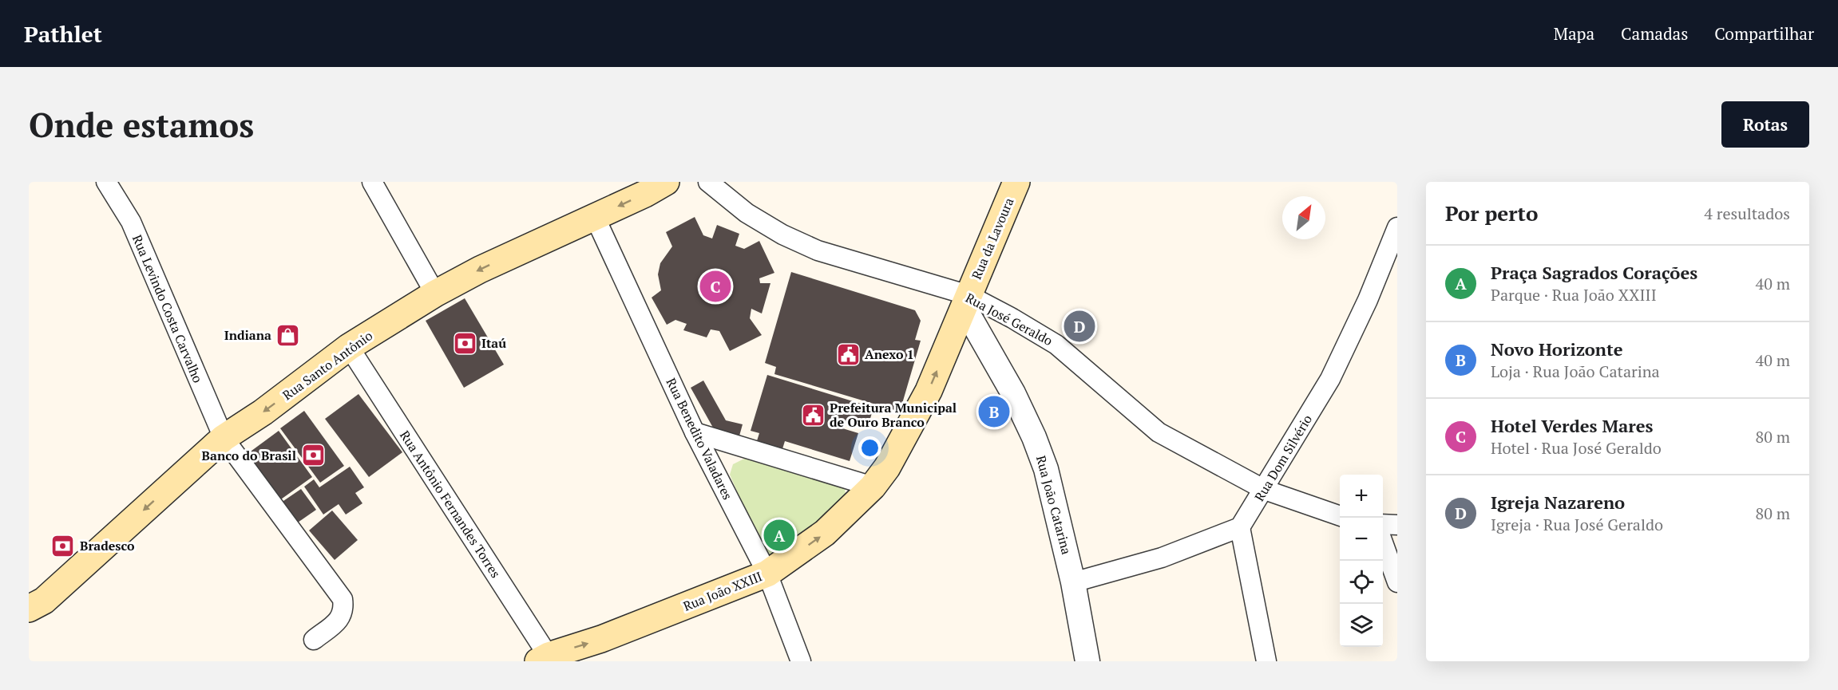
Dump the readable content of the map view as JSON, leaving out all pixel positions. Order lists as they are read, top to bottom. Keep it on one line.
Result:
{"streets":{"main road":["Rua da Lavoura","Rua Santo Antônio","Rua João XXIII"],"street":["Rua Levindo Costa Carvalho","Rua José Geraldo","Rua Benedito Valadares","Rua Dom Silvério","Rua Antônio Fernandes Torres","Rua João Catarina"]},"crossings":[["Rua da Lavoura","Rua José Geraldo"],["Rua da Lavoura","Rua João Catarina"],["Rua da Lavoura","Rua João XXIII"],["Rua Levindo Costa Carvalho","Rua Santo Antônio"],["Rua José Geraldo","Rua Dom Silvério"],["Rua José Geraldo","Rua João Catarina"],["Rua José Geraldo","Rua João XXIII"],["Rua Santo Antônio","Rua Benedito Valadares"],["Rua Santo Antônio","Rua Antônio Fernandes Torres"],["Rua Benedito Valadares","Rua João XXIII"],["Rua Antônio Fernandes Torres","Rua João XXIII"],["Rua João Catarina","Rua João XXIII"]],"one_way":["Rua Santo Antônio","Rua João XXIII"],"places":{"shop":["Indiana"],"bank":["Itaú","Banco do Brasil","Bradesco"],"public building":["Anexo 1","Prefeitura Municipal de Ouro Branco"]},"north":"top right","page":{"header":"Pathlet","nav":["Mapa","Camadas","Compartilhar"],"buttons":"Rotas","title":"Onde estamos","heading":["Por perto","4 resultados"],"list":[{"mark":"A","name":"Praça Sagrados Corações","note":"Parque · Rua João XXIII","value":"40 m"},{"mark":"B","name":"Novo Horizonte","note":"Loja · Rua João Catarina","value":"40 m"},{"mark":"C","name":"Hotel Verdes Mares","note":"Hotel · Rua José Geraldo","value":"80 m"},{"mark":"D","name":"Igreja Nazareno","note":"Igreja · Rua José Geraldo","value":"80 m"}],"pins":["C","D","B","A"],"map_buttons":["+","−"]}}
